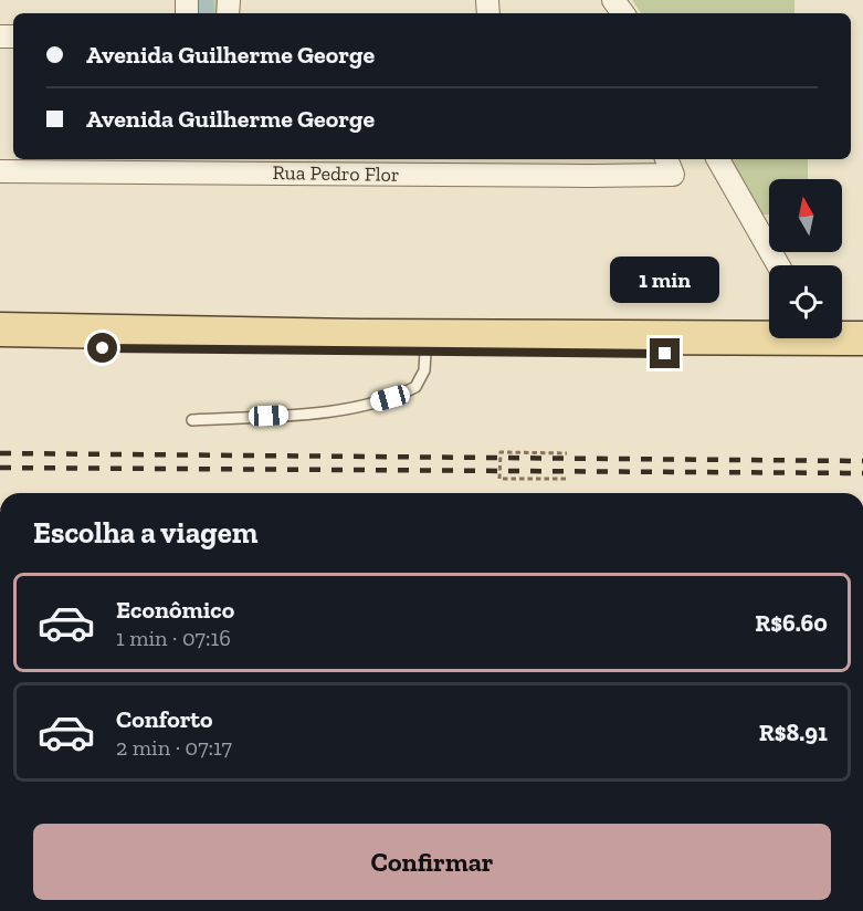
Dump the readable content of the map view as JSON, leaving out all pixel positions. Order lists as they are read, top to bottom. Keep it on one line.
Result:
{"streets":{"street":["Rua Pedro Flor"]},"north":"top","page":{"banner":["Avenida Guilherme George","Avenida Guilherme George"],"bubble":"1 min","heading":"Escolha a viagem","list":[{"name":"Econômico","note":"1 min · 07:16","value":"R$6.60"},{"name":"Conforto","note":"2 min · 07:17","value":"R$8.91"}],"buttons":"Confirmar"}}
